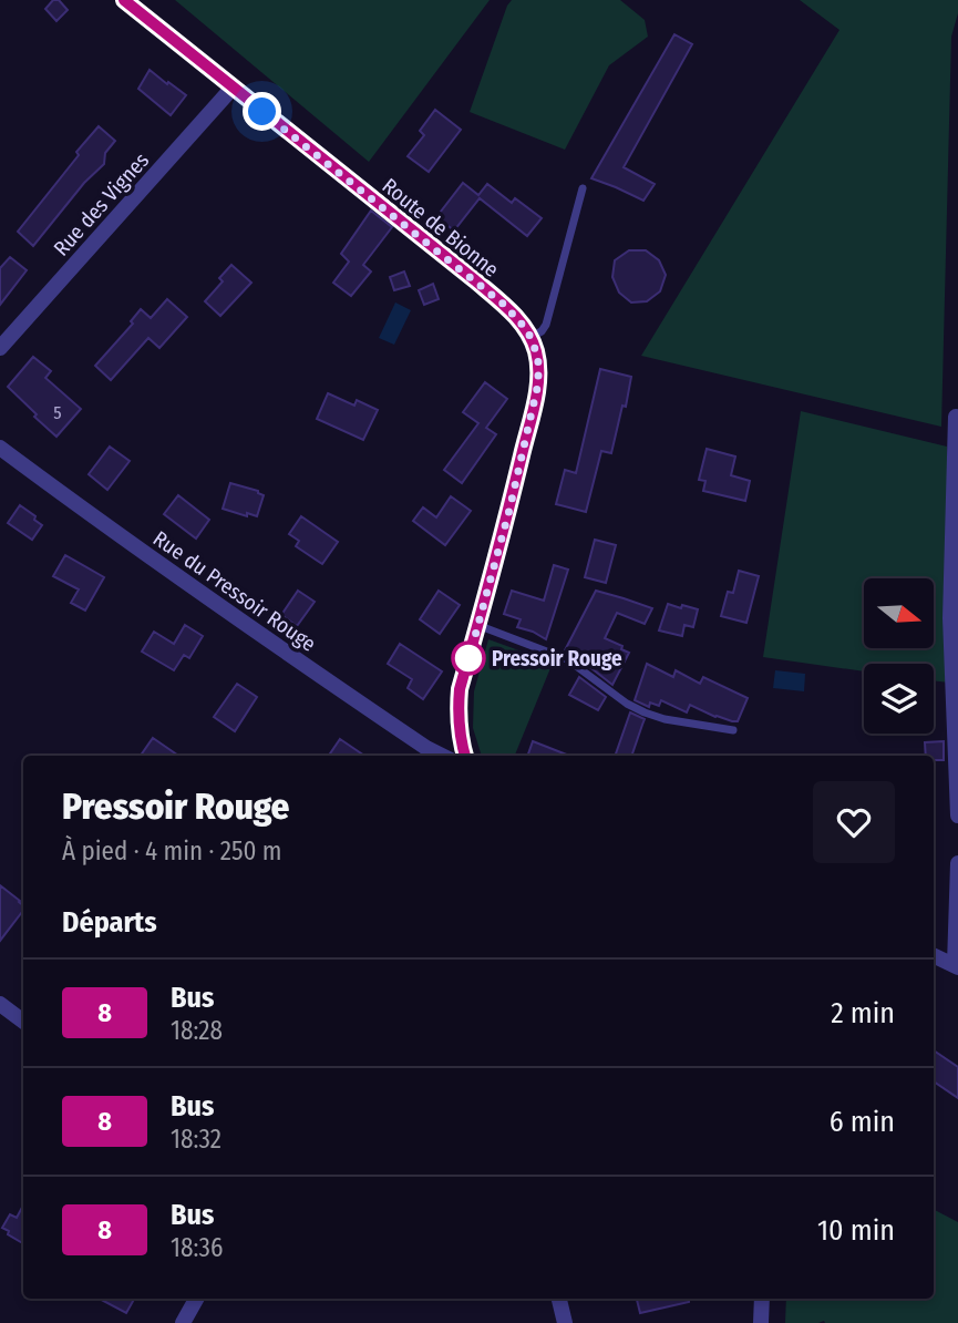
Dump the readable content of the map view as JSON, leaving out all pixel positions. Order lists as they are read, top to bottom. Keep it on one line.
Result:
{"streets":{"street":["Rue des Vignes","Route de Bionne","Rue du Pressoir Rouge"]},"crossings":[["Rue des Vignes","Route de Bionne"]],"places":["Pressoir Rouge"],"lines":["bus line 8"],"house_numbers":["5"],"north":"right","page":{"heading":[["Pressoir Rouge","À pied · 4 min · 250 m"],"Départs"],"list":[{"mark":"8","name":"Bus","note":"18:28","value":"2 min"},{"mark":"8","name":"Bus","note":"18:32","value":"6 min"},{"mark":"8","name":"Bus","note":"18:36","value":"10 min"}]}}
